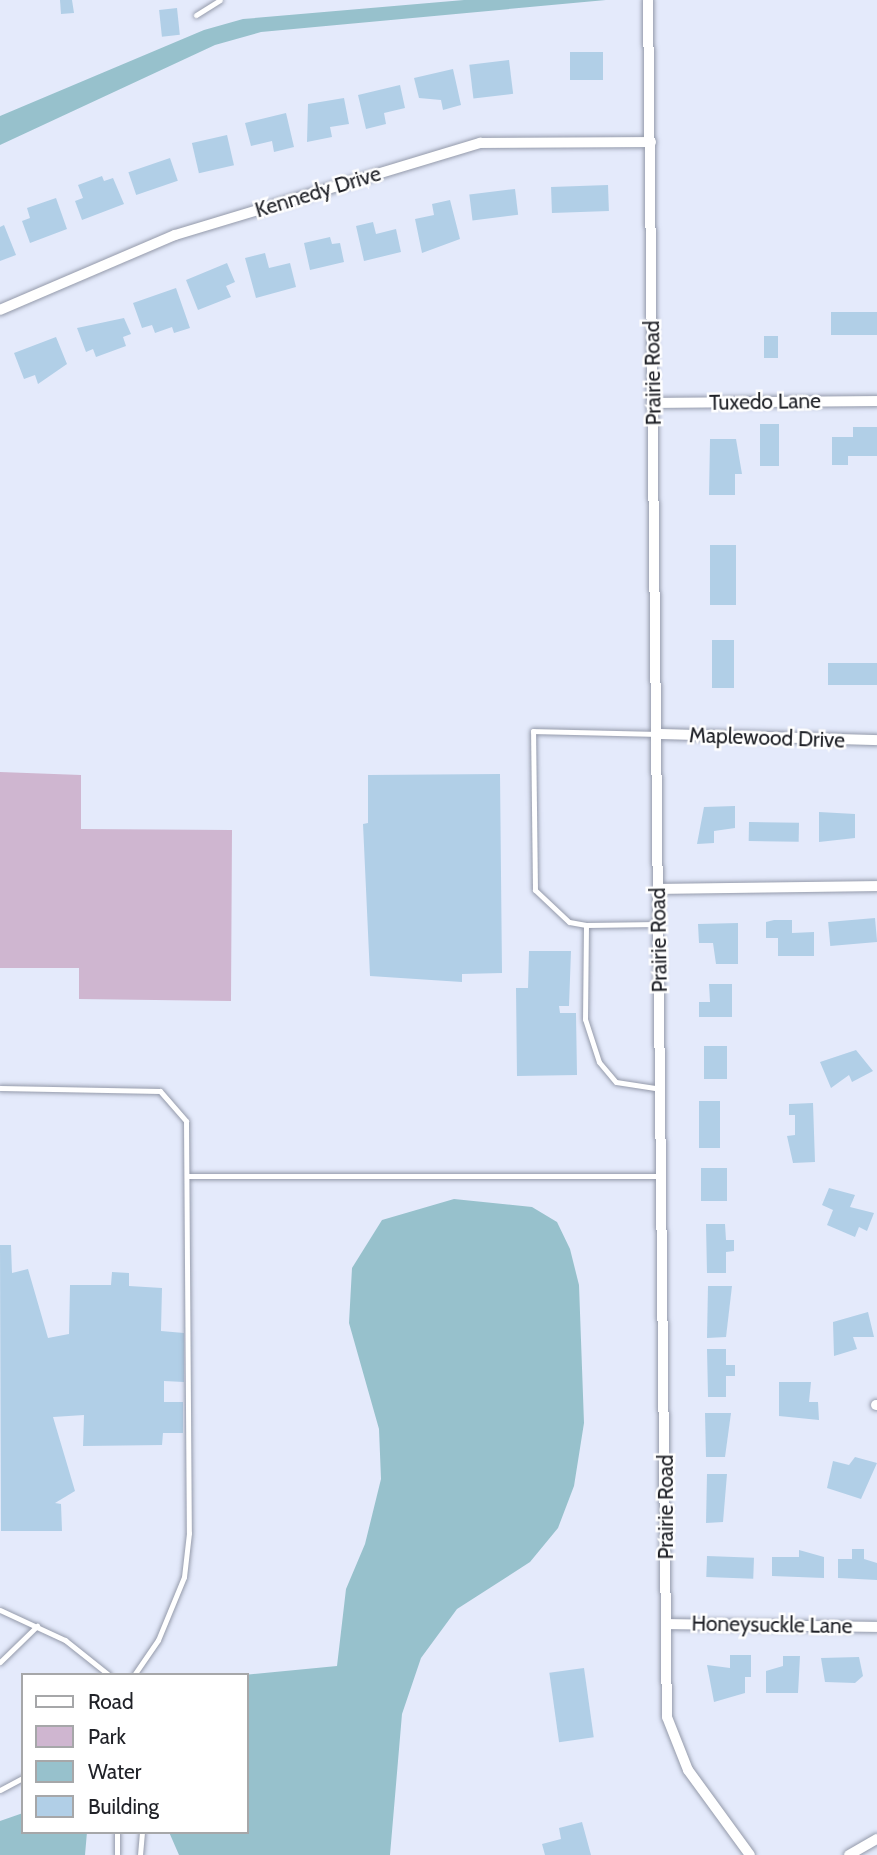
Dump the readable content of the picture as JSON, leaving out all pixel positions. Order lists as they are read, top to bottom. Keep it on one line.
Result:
{"streets":{"street":["Kennedy Drive","Prairie Road","Tuxedo Lane","Maplewood Drive","Honeysuckle Lane"]},"crossings":[["Kennedy Drive","Prairie Road"],["Prairie Road","Tuxedo Lane"],["Prairie Road","Maplewood Drive"],["Prairie Road","Honeysuckle Lane"]],"legend":["Road","Park","Water","Building"]}
